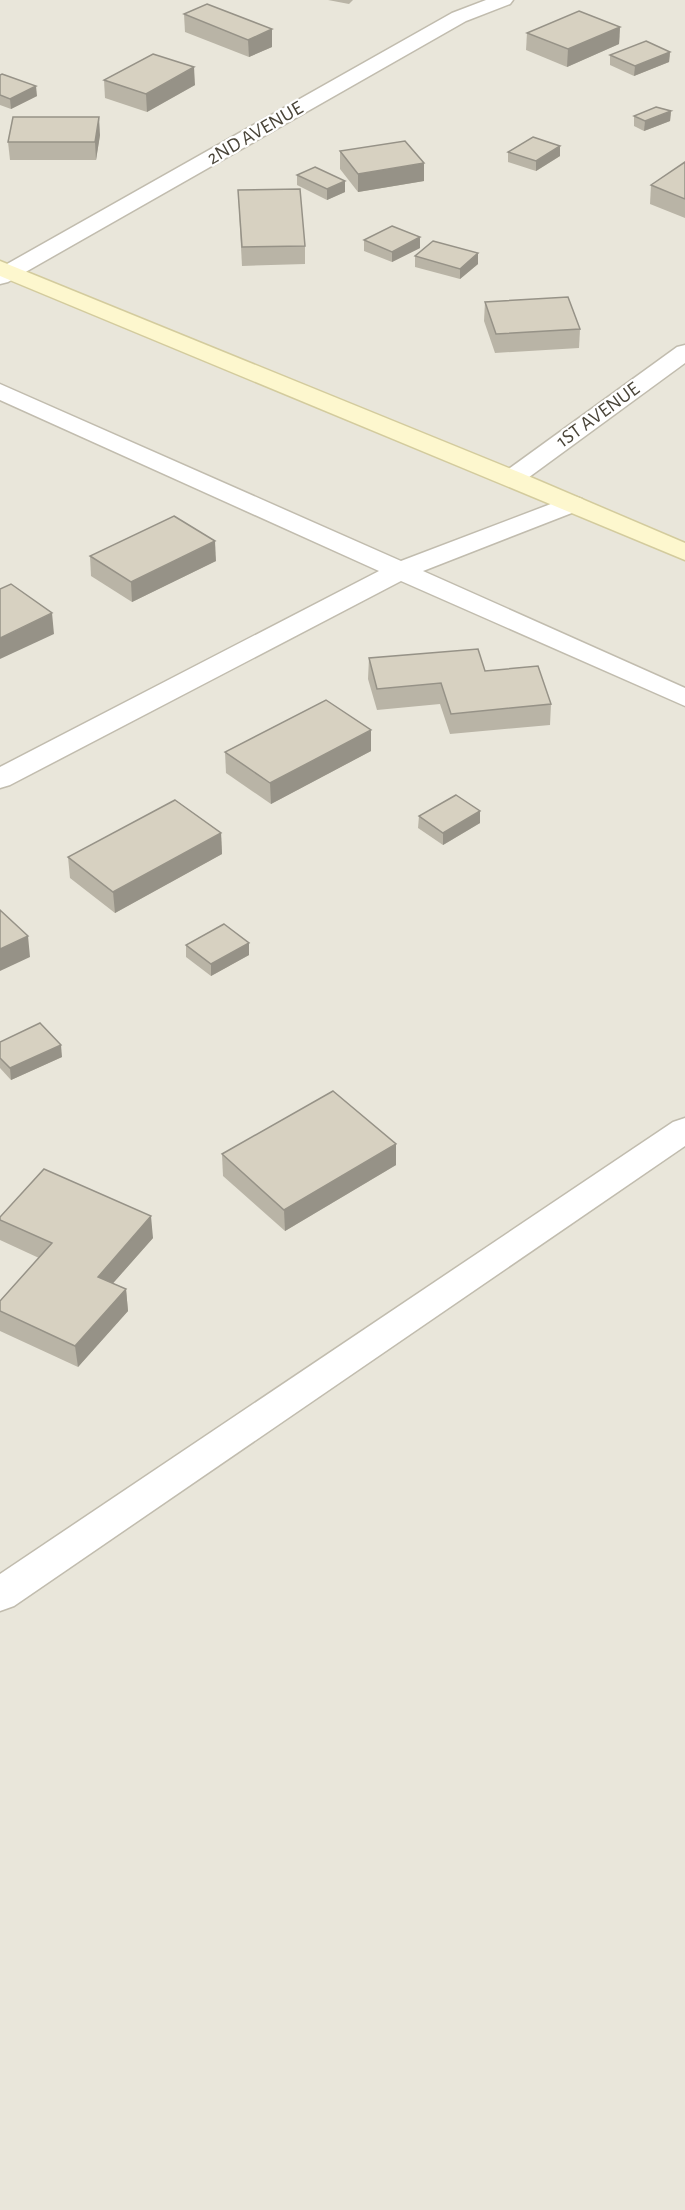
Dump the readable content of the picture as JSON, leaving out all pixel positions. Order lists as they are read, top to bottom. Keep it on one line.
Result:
{"streets":{"street":["2ND AVENUE","1ST AVENUE"]}}
